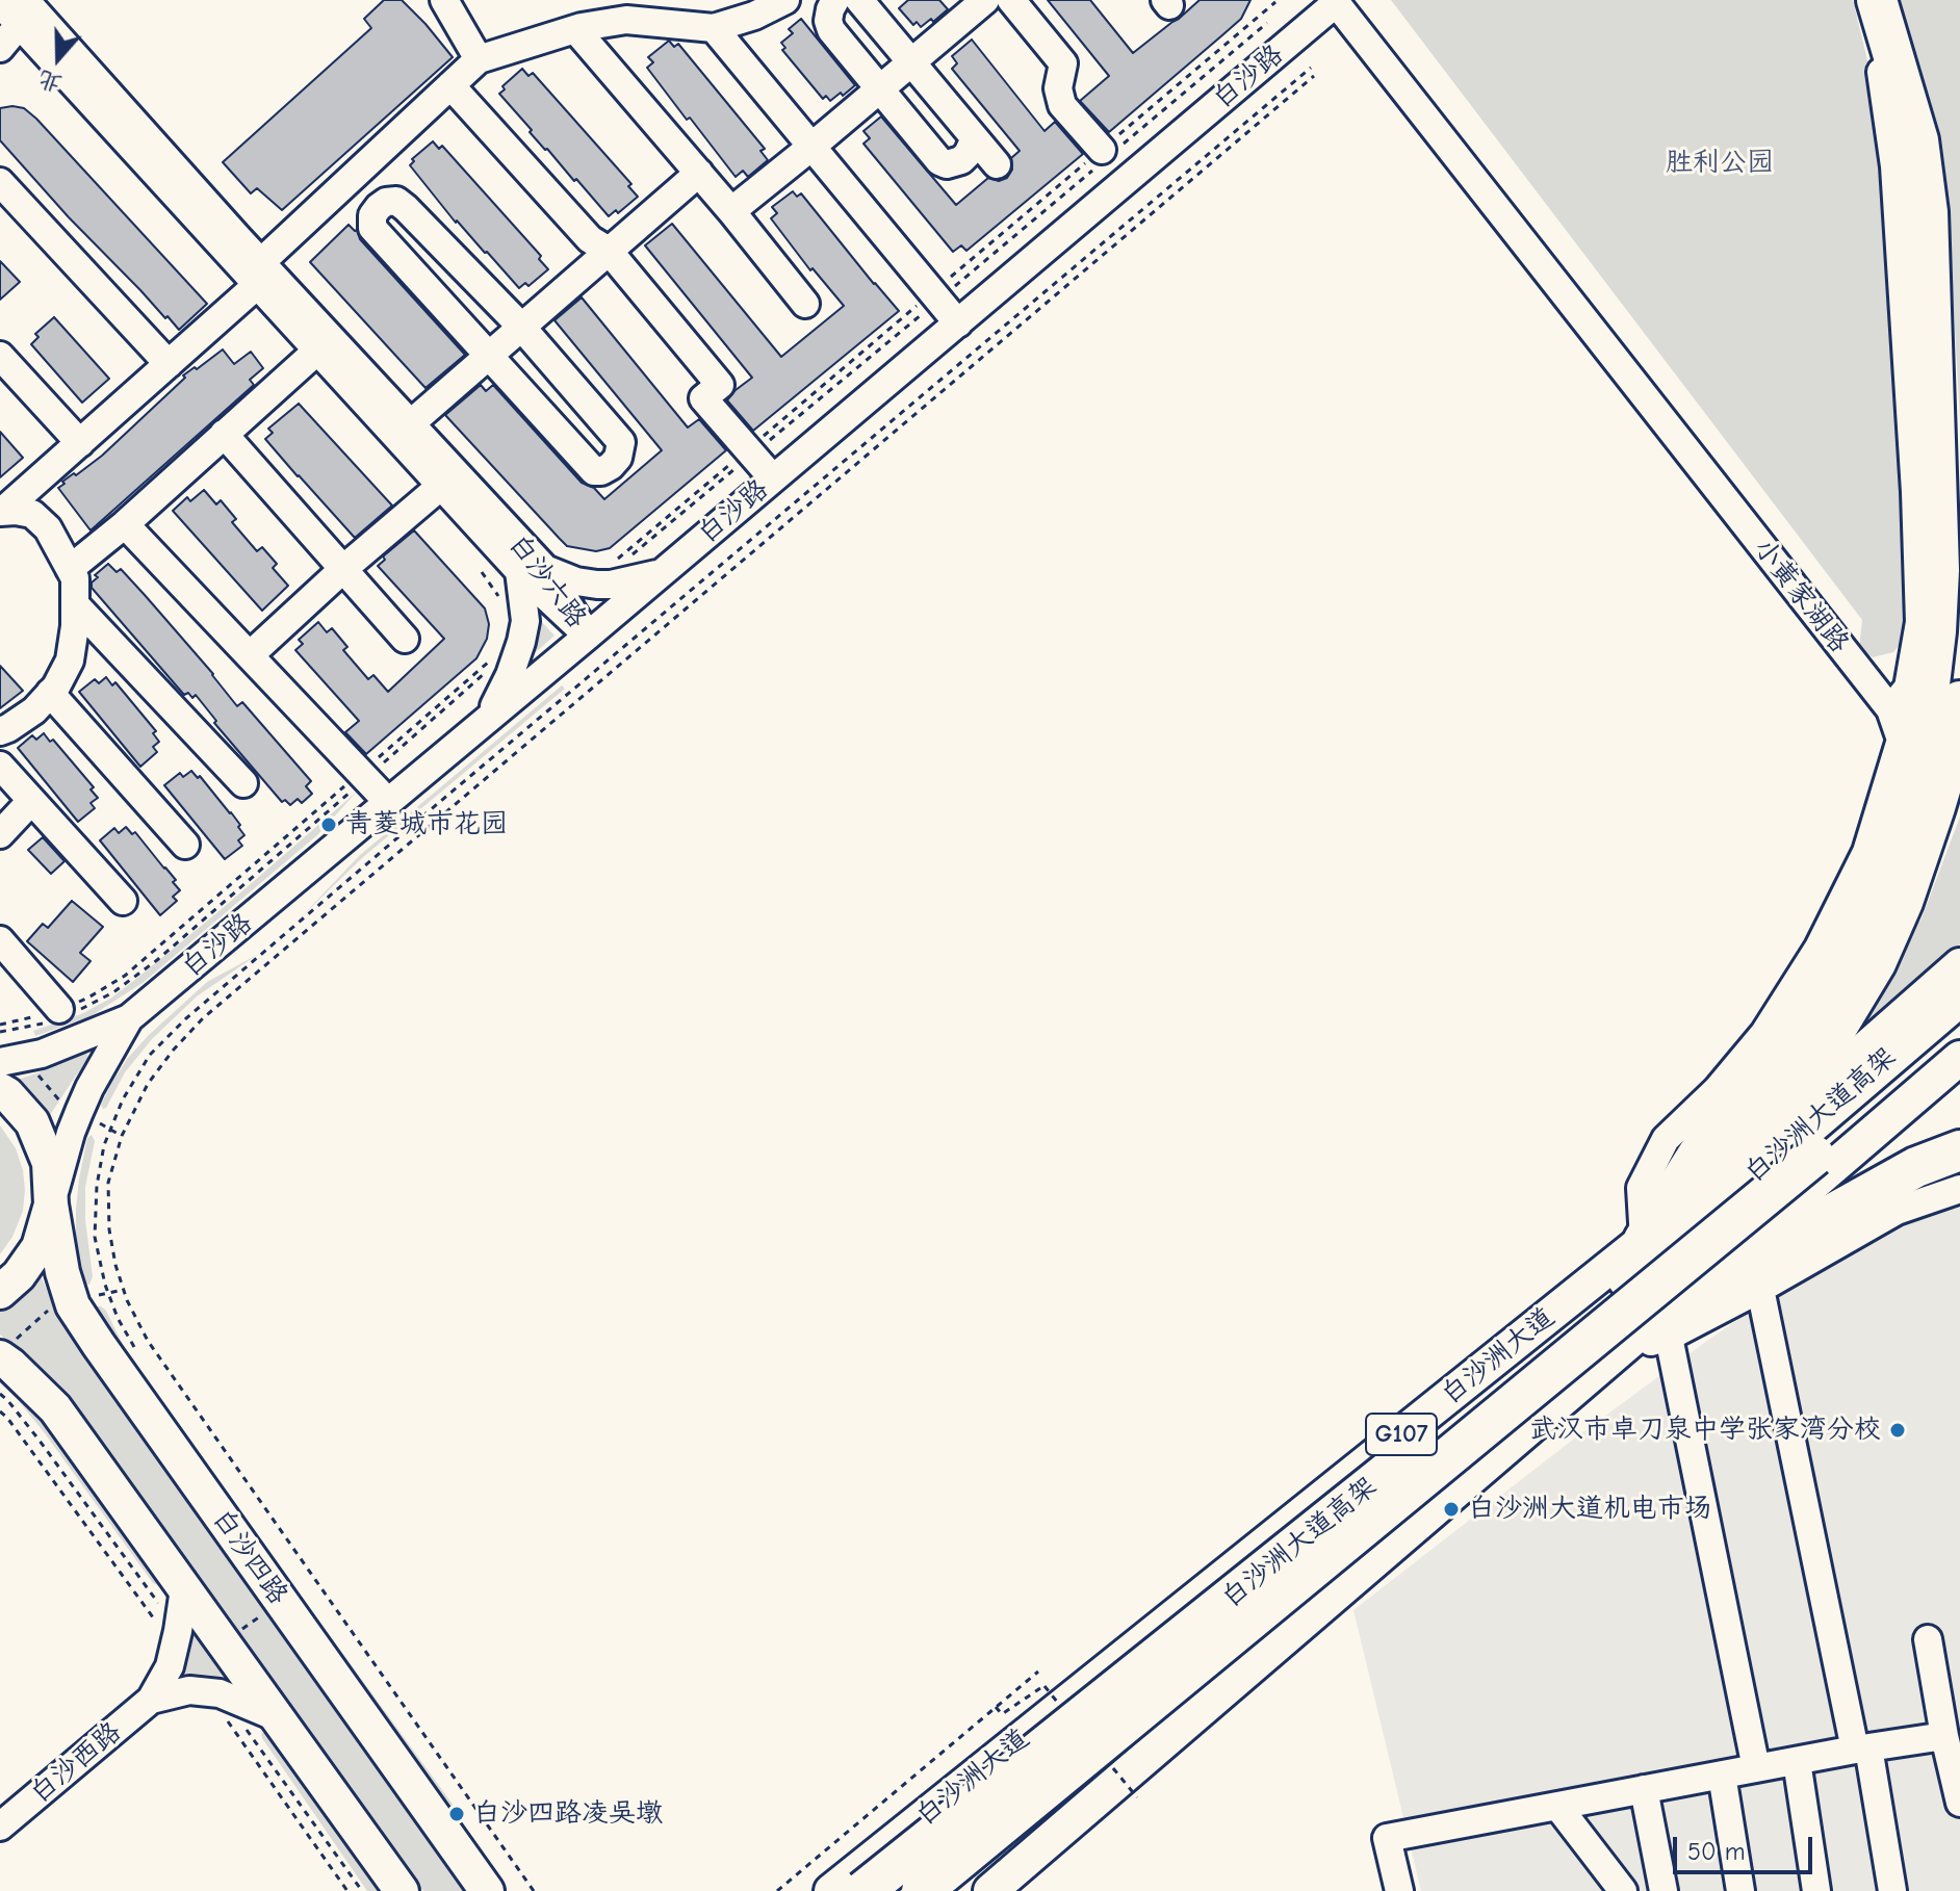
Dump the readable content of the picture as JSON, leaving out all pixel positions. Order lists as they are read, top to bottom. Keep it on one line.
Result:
{"streets":{"highway":["白沙洲大道高架"],"main road":["白沙洲大道","G107","白沙四路"],"street":["白沙路","白沙六路","小黄家湖路","白沙西路"]},"crossings":[["白沙路","白沙六路"],["白沙路","小黄家湖路"],["小黄家湖路","白沙洲大道"]],"parks":["胜利公园"],"places":["青菱城市花园","武汉市卓刀泉中学张家湾分校","白沙洲大道机电市场","白沙四路凌吴墩"],"scale_bar":"50 m","north":"bottom"}
